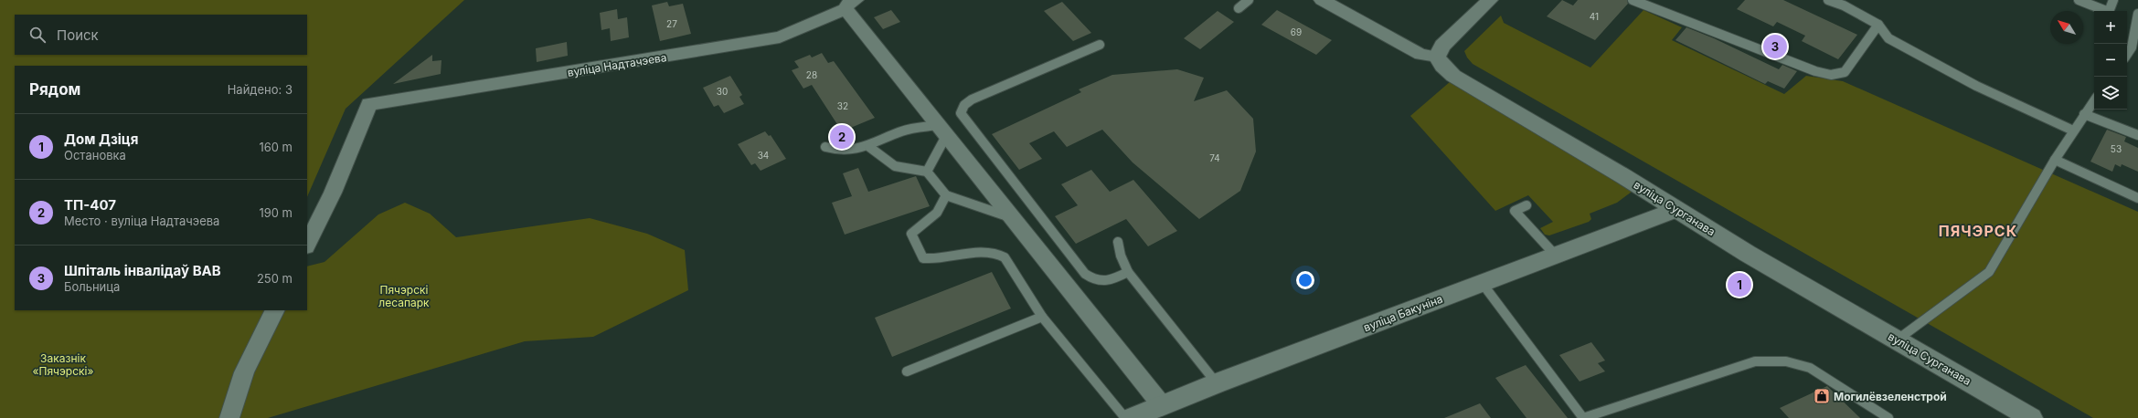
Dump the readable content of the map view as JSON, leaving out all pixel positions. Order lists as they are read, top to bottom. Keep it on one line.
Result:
{"streets":{"main road":["вуліца Сурганава","вуліца Бакуніна"],"street":["вуліца Надтачэева"]},"crossings":[["вуліца Сурганава","вуліца Бакуніна"]],"districts":["ПЯЧЭРСК"],"parks":["Пячэрскі лесапарк","Заказнік «Пячэрскі»"],"places":{"shop":["Могилёвзеленстрой"]},"house_numbers":["41","27","69","28","30","32","53","34","74"],"north":"top left","page":{"map_buttons":["+","−"],"search":"Поиск","pins":["3","2","1"],"heading":["Рядом","Найдено: 3"],"list":[{"mark":"1","name":"Дом Дзіця","note":"Остановка","value":"160 m"},{"mark":"2","name":"ТП-407","note":"Место · вуліца Надтачэева","value":"190 m"},{"mark":"3","name":"Шпіталь інвалідаў ВАВ","note":"Больница","value":"250 m"}]}}
